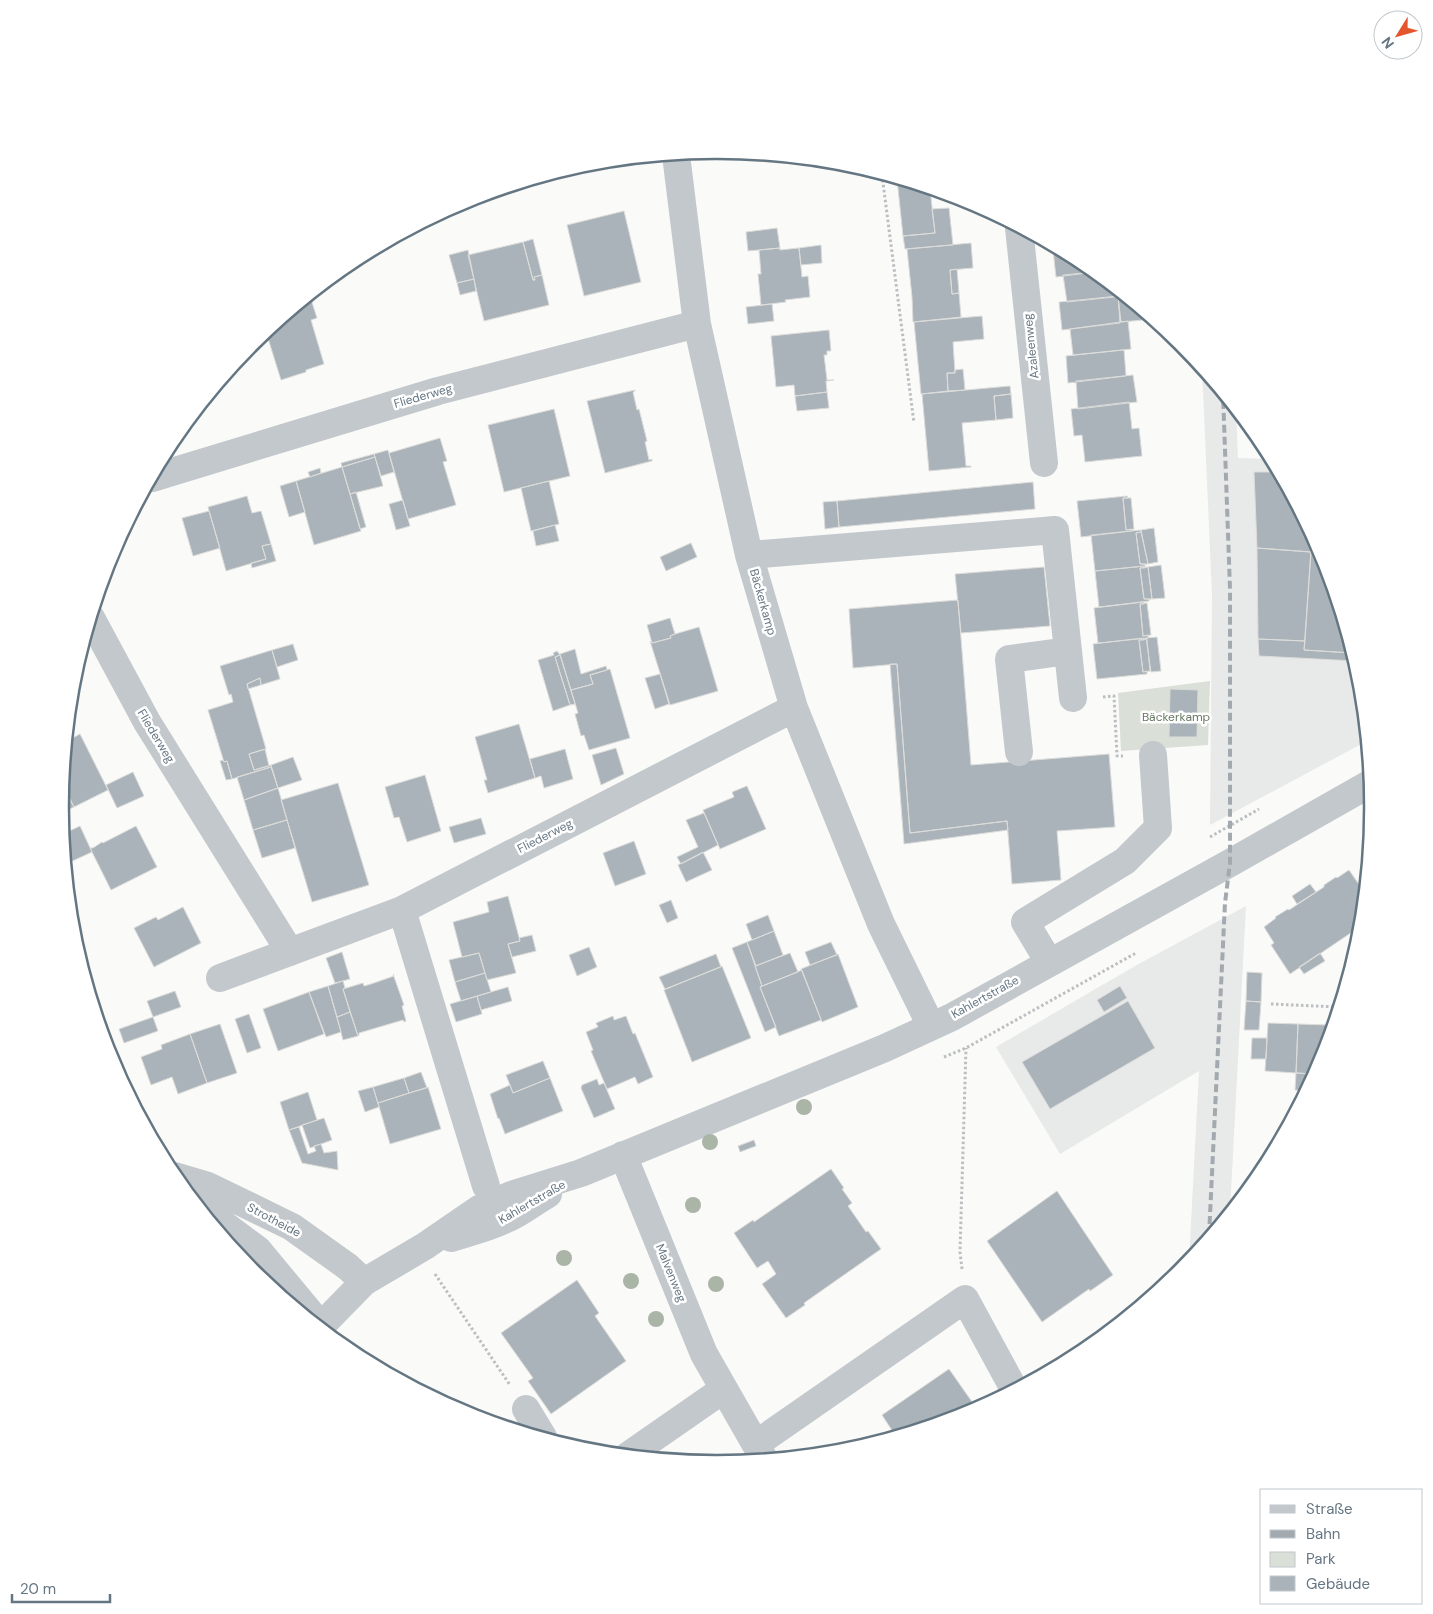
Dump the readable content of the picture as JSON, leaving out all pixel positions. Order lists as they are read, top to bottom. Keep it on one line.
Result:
{"streets":{"street":["Azaleenweg","Fliederweg","Bäckerkamp","Kahlertstraße","Strotheide","Malvenweg"]},"crossings":[["Fliederweg","Bäckerkamp"],["Bäckerkamp","Kahlertstraße"],["Kahlertstraße","Strotheide"],["Kahlertstraße","Malvenweg"]],"parks":["Bäckerkamp"],"legend":["Straße","Bahn","Park","Gebäude"],"scale_bar":"20 m","north":"bottom left"}
